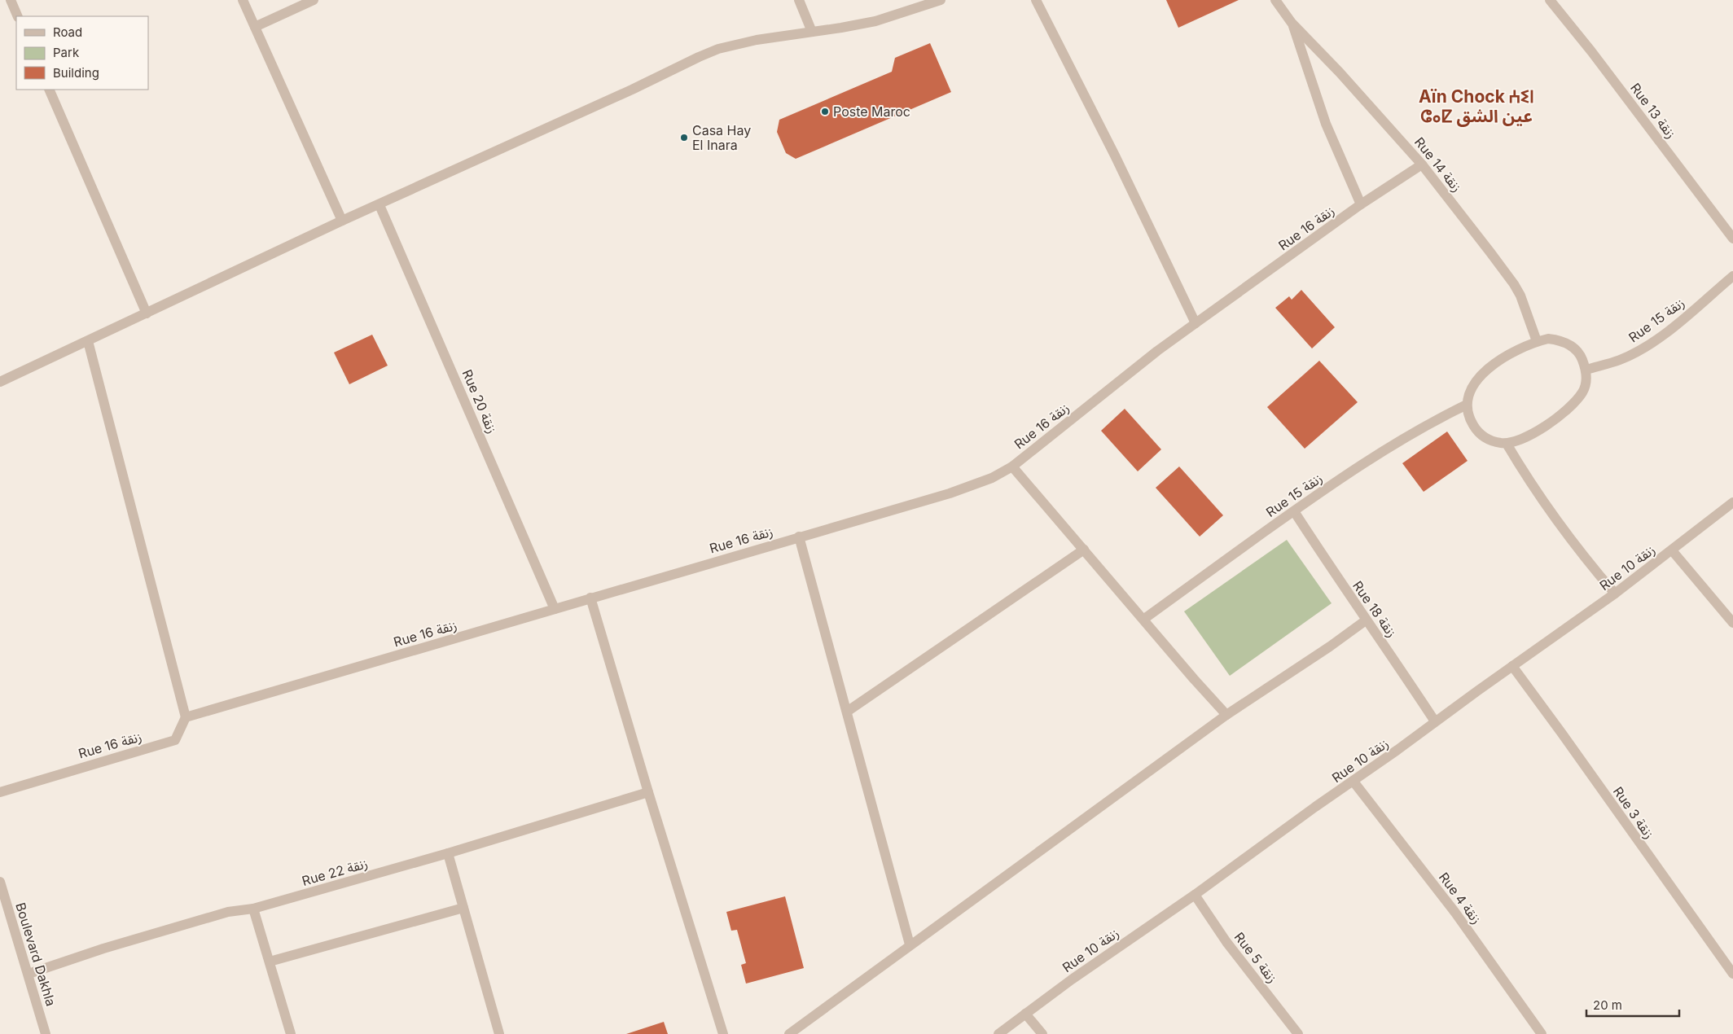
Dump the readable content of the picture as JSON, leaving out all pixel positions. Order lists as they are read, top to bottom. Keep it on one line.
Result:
{"streets":{"street":["Rue 13 زنقة","Rue 14 زنقة","Rue 16 زنقة","Rue 15 زنقة","Rue 20 زنقة","Rue 10 زنقة","Rue 18 زنقة","Rue 3 زنقة","Rue 22 زنقة","Rue 4 زنقة","Boulevard Dakhla","Rue 5 زنقة"]},"crossings":[["Rue 14 زنقة","Rue 16 زنقة"],["Rue 14 زنقة","Rue 15 زنقة"],["Rue 16 زنقة","Rue 20 زنقة"],["Rue 15 زنقة","Rue 18 زنقة"],["Rue 10 زنقة","Rue 18 زنقة"],["Rue 10 زنقة","Rue 3 زنقة"],["Rue 10 زنقة","Rue 4 زنقة"],["Rue 10 زنقة","Rue 5 زنقة"],["Rue 22 زنقة","Boulevard Dakhla"]],"districts":["Aïn Chock ⵄⵉⵏ ⵛⴰⵇ عين الشق"],"places":["Poste Maroc","Casa Hay El Inara"],"legend":["Road","Park","Building"],"scale_bar":"20 m"}
